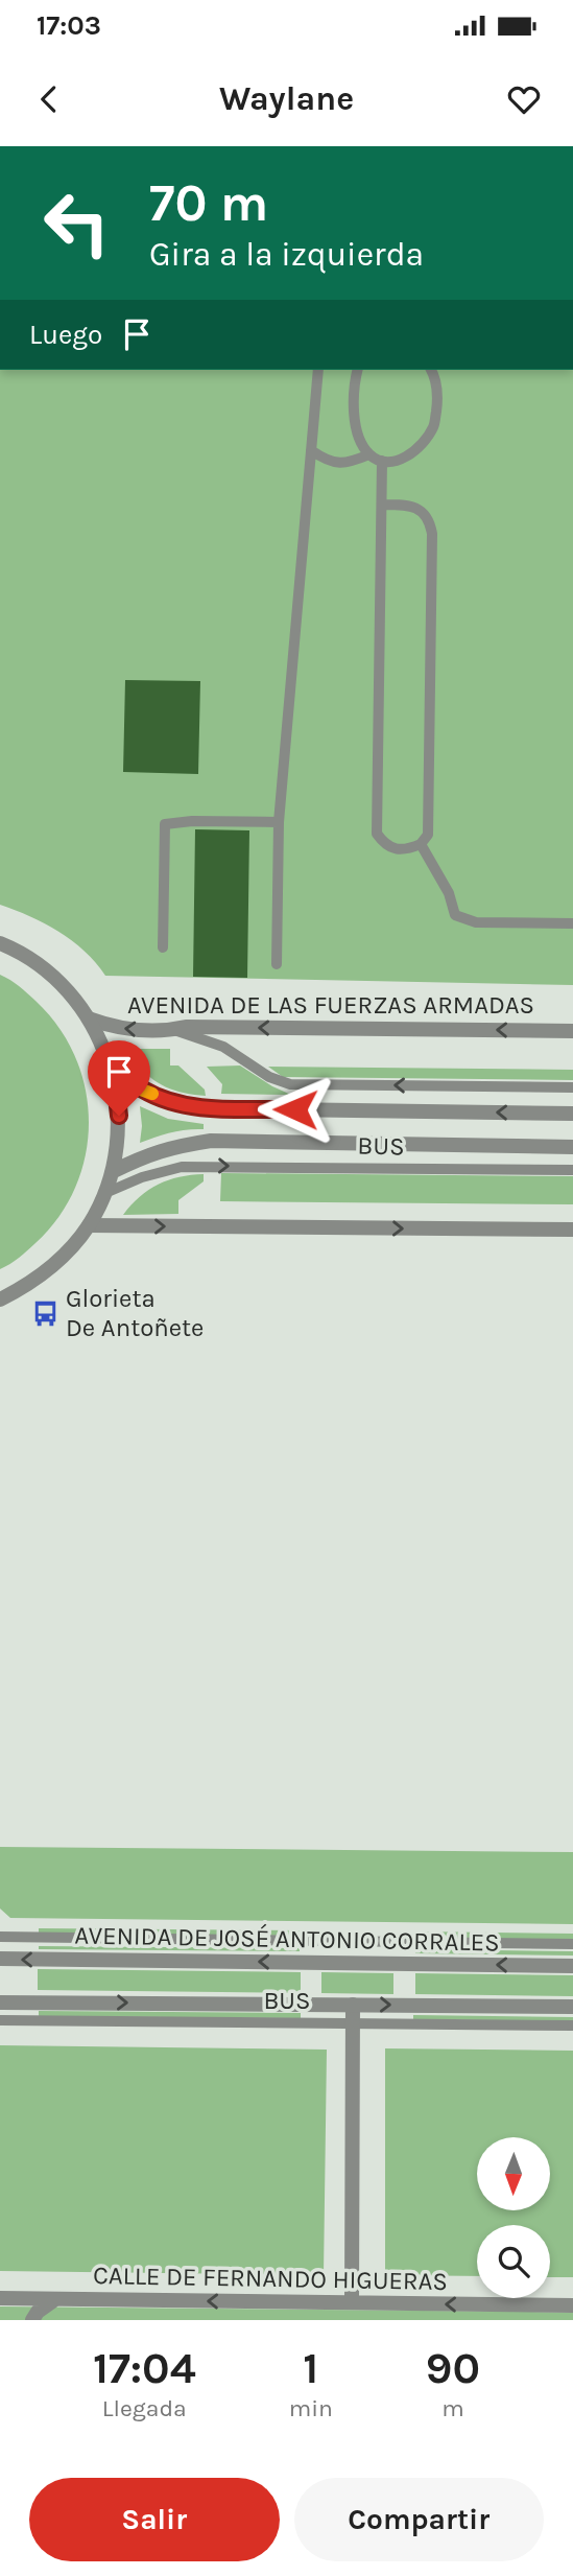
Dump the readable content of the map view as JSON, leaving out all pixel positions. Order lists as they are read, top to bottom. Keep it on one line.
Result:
{"streets":{"street":["AVENIDA DE LAS FUERZAS ARMADAS","AVENIDA DE JOSÉ ANTONIO CORRALES","CALLE DE FERNANDO HIGUERAS"],"lane":["BUS"]},"one_way":["CALLE DE FERNANDO HIGUERAS"],"places":{"bus stop":["Glorieta De Antoñete"]},"north":"bottom","page":{"status":"17:03","header":"Waylane","turn":["70 m","Gira a la izquierda"],"then":"Luego","eta":["17:04","Llegada","1","min","90","m"],"buttons":["Salir","Compartir"]}}
